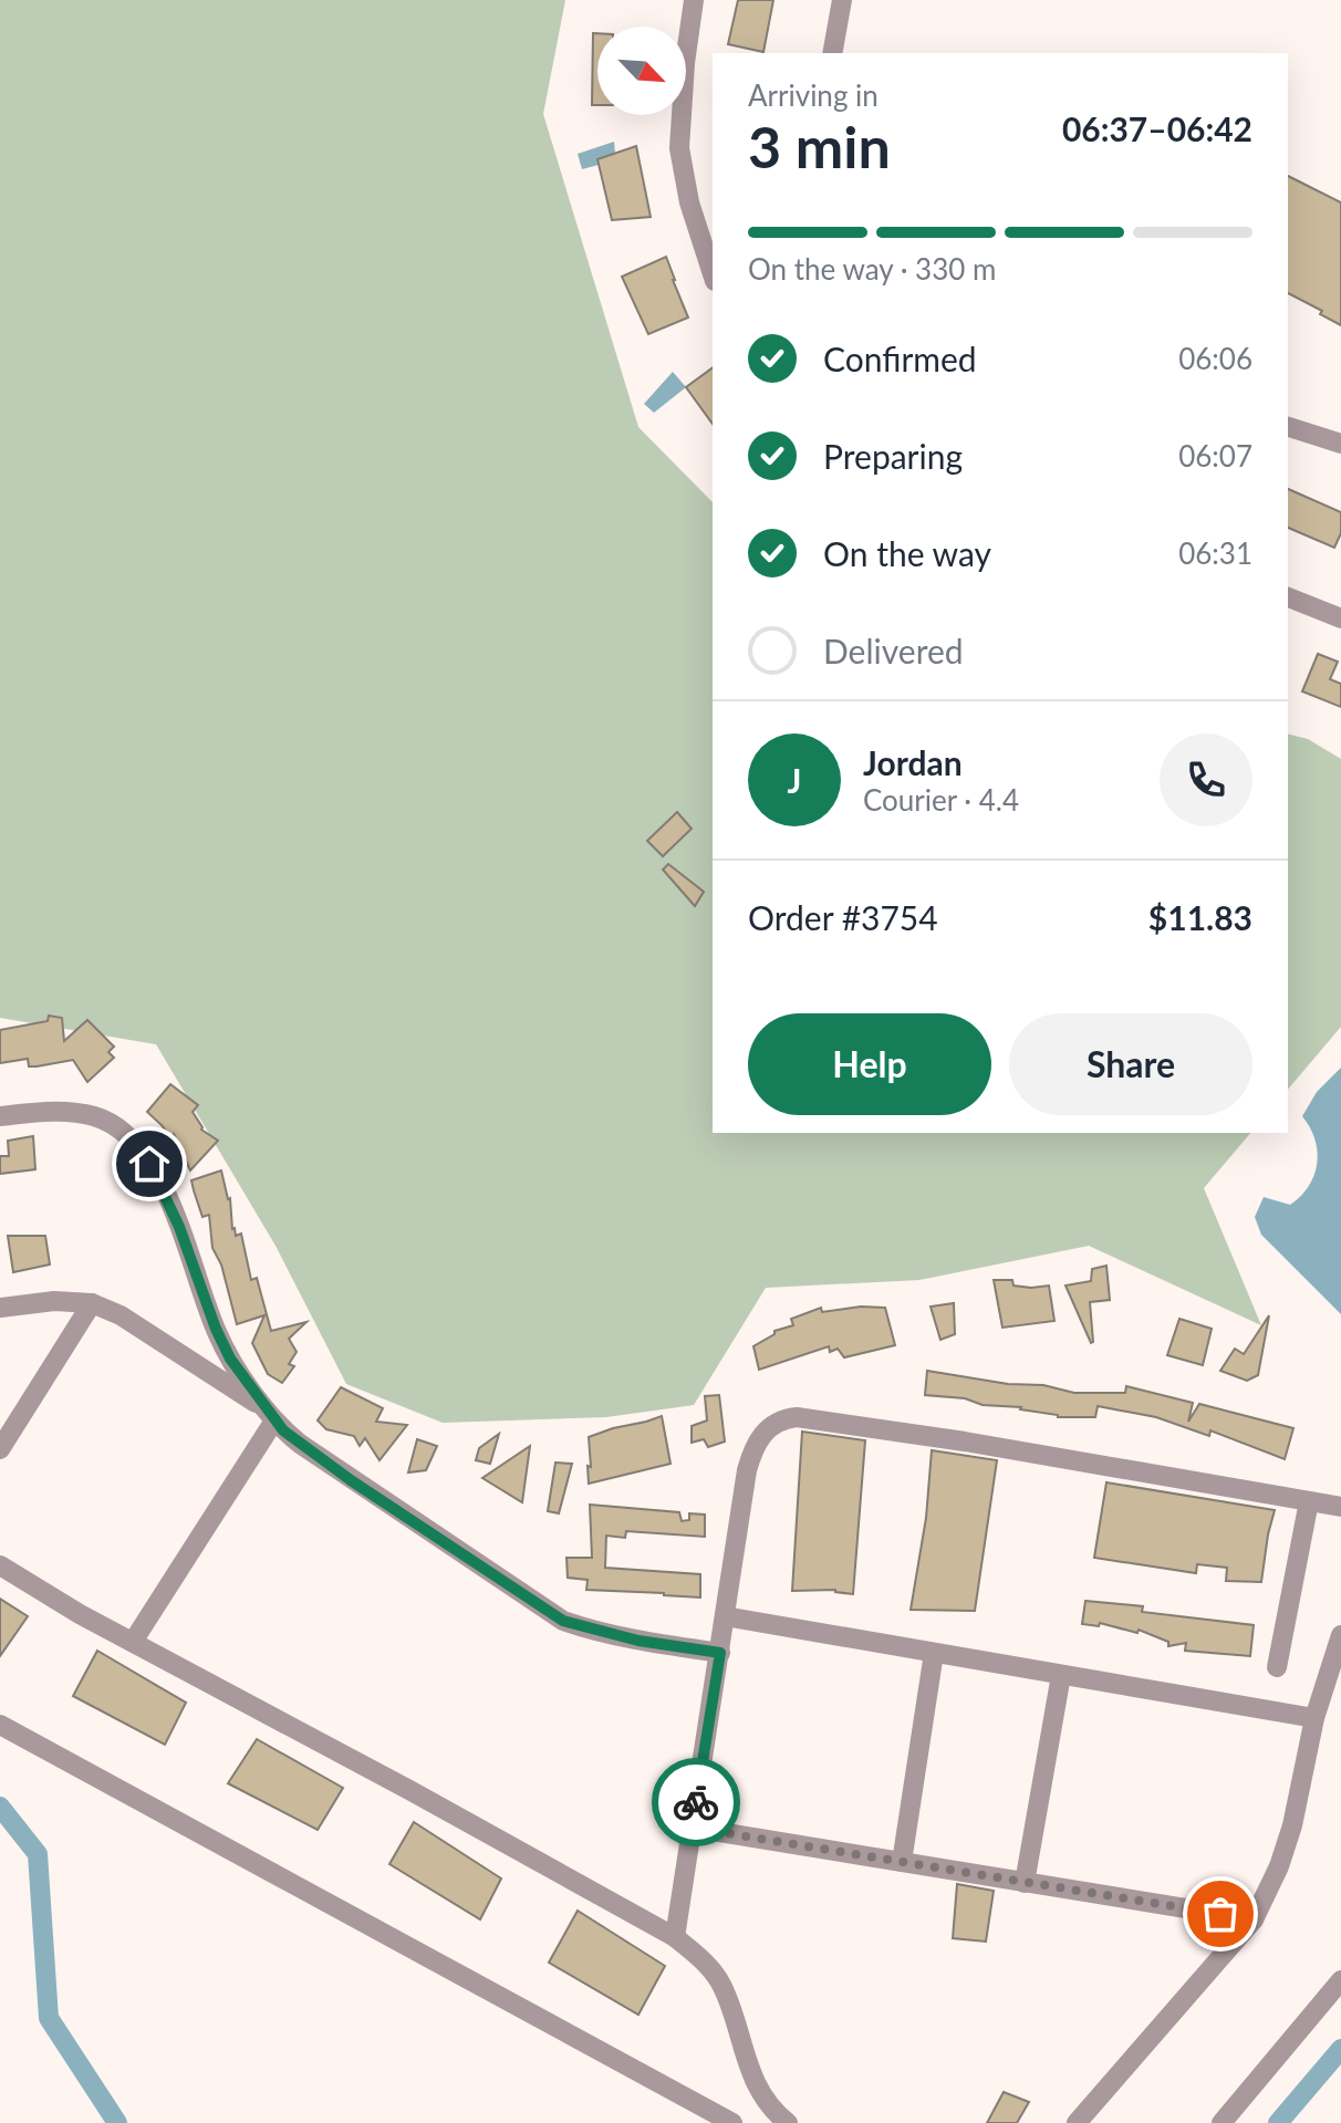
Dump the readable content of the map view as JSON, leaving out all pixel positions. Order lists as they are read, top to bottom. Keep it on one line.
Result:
{"north":"bottom right","page":{"heading":["3 min","Arriving in","06:37–06:42"],"panel":["Jordan","Courier · 4.4","Order #3754","$11.83"],"bar":"On the way · 330 m","list":[["Confirmed","06:06"],["Preparing","06:07"],["On the way","06:31"],"Delivered"],"round":"J","buttons":["Help","Share"]}}
